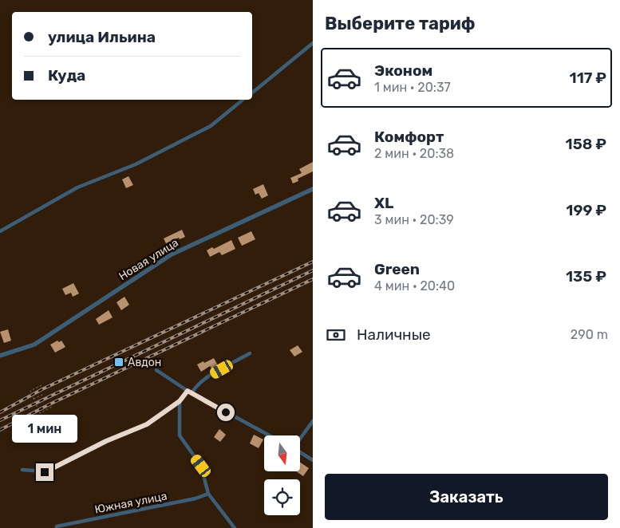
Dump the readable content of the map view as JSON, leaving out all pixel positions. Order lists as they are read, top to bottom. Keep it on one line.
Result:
{"streets":{"street":["Новая улица","Южная улица"]},"places":{"transit":["Авдон"]},"north":"bottom","page":{"heading":"Выберите тариф","banner":["улица Ильина","Куда"],"list":[{"name":"Эконом","note":"1 мин · 20:37","value":"117 ₽"},{"name":"Комфорт","note":"2 мин · 20:38","value":"158 ₽"},{"name":"XL","note":"3 мин · 20:39","value":"199 ₽"},{"name":"Green","note":"4 мин · 20:40","value":"135 ₽"}],"pay":["Наличные","290 m"],"bubble":"1 мин","buttons":"Заказать"}}
